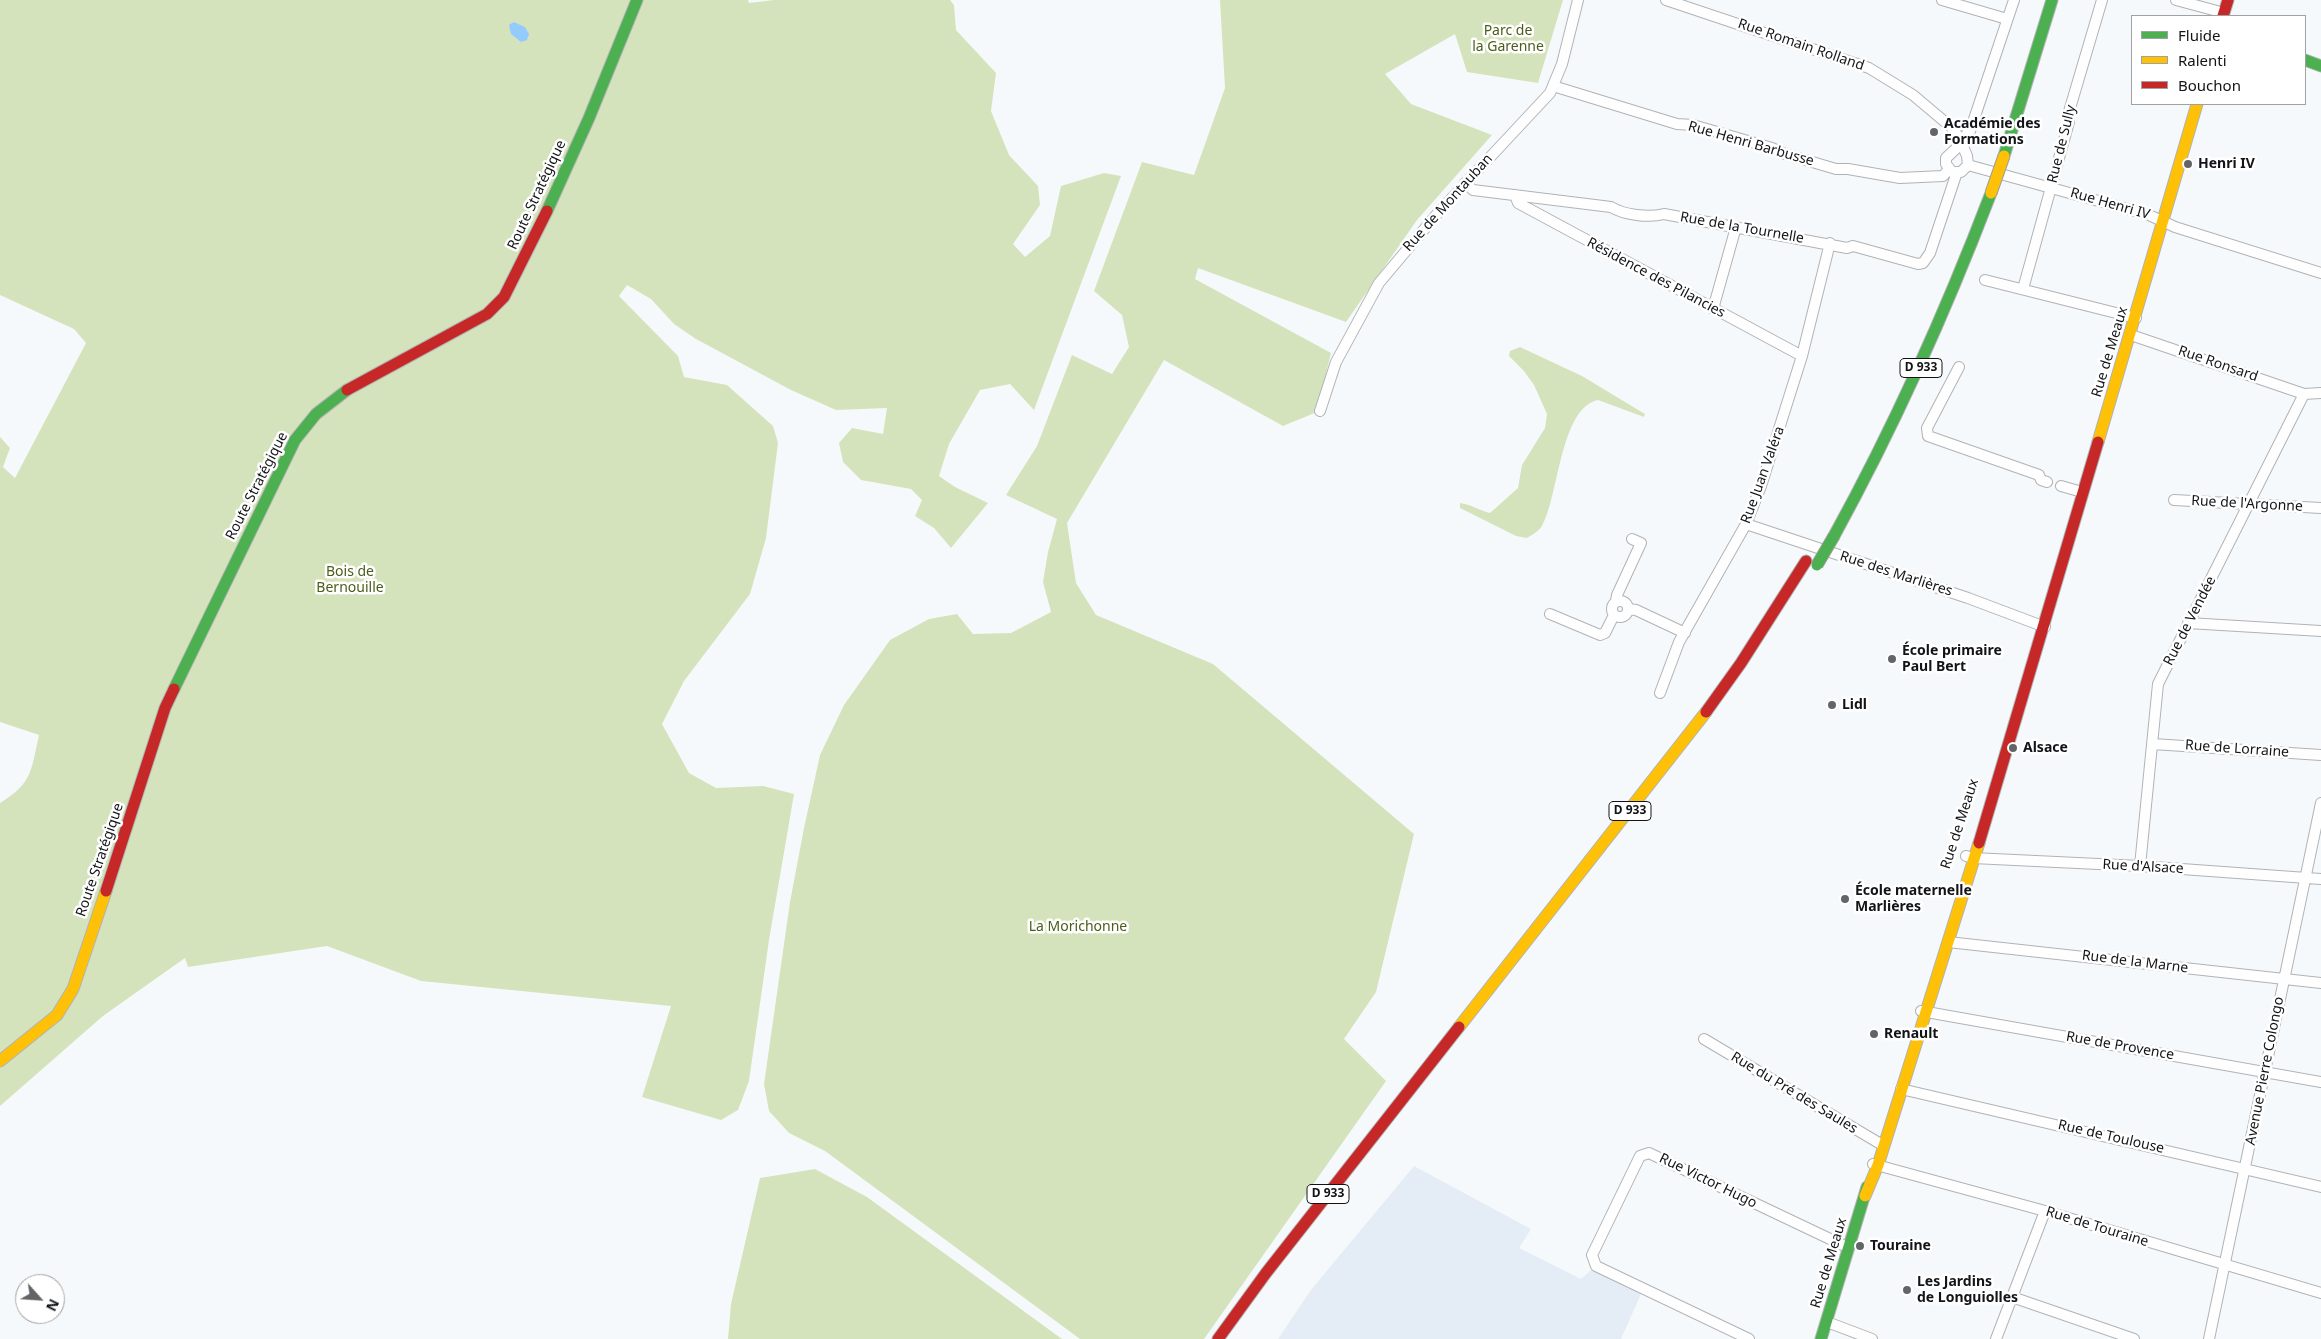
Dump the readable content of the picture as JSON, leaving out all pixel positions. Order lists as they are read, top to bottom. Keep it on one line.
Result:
{"streets":{"main road":["Route Stratégique","Rue de Meaux","D 933"],"street":["Rue Romain Rolland","Rue Henri Barbusse","Rue de Sully","Rue de Montauban","Rue Henri IV","Rue de la Tournelle","Résidence des Pilancies","Rue Ronsard","Rue Juan Valéra","Rue de l'Argonne","Rue des Marlières","Rue de Vendée","Rue de Lorraine","Rue d'Alsace","Rue de la Marne","Rue de Provence","Avenue Pierre Colongo","Rue du Pré des Saules","Rue de Toulouse","Rue Victor Hugo","Rue de Touraine"]},"crossings":[["Rue Romain Rolland","Rue Henri Barbusse"],["Rue Romain Rolland","Rue Henri IV"],["Rue Romain Rolland","Rue de la Tournelle"],["Rue Henri Barbusse","Rue de Montauban"],["Rue Henri Barbusse","Rue Henri IV"],["Rue Henri Barbusse","Rue de la Tournelle"],["Rue de Sully","Rue Henri IV"],["Rue de Montauban","Rue de la Tournelle"],["Rue Henri IV","Rue de la Tournelle"],["Rue Henri IV","Rue de Meaux"],["Rue de la Tournelle","Résidence des Pilancies"],["Rue de la Tournelle","Rue Juan Valéra"],["Résidence des Pilancies","Rue Juan Valéra"],["Rue de Meaux","Rue Ronsard"],["Rue de Meaux","Rue des Marlières"],["Rue de Meaux","Rue d'Alsace"],["Rue de Meaux","Rue de la Marne"],["Rue de Meaux","Rue de Provence"],["Rue de Meaux","Rue du Pré des Saules"],["Rue de Meaux","Rue de Toulouse"],["Rue de Meaux","Rue Victor Hugo"],["Rue de Meaux","Rue de Touraine"],["Rue Ronsard","Rue de Vendée"],["Rue Juan Valéra","Rue des Marlières"],["Rue de l'Argonne","Rue de Vendée"],["Rue de Vendée","Rue de Lorraine"],["Rue de Vendée","Rue d'Alsace"],["Rue d'Alsace","Avenue Pierre Colongo"],["Rue de la Marne","Avenue Pierre Colongo"],["Rue de Provence","Avenue Pierre Colongo"],["Avenue Pierre Colongo","Rue de Toulouse"],["Avenue Pierre Colongo","Rue de Touraine"]],"parks":["Parc de la Garenne","Bois de Bernouille","La Morichonne"],"places":["Académie des Formations","Henri IV","École primaire Paul Bert","Lidl","Alsace","École maternelle Marlières","Renault","Touraine","Les Jardins de Longuiolles"],"legend":["Fluide","Ralenti","Bouchon"],"north":"bottom right"}
